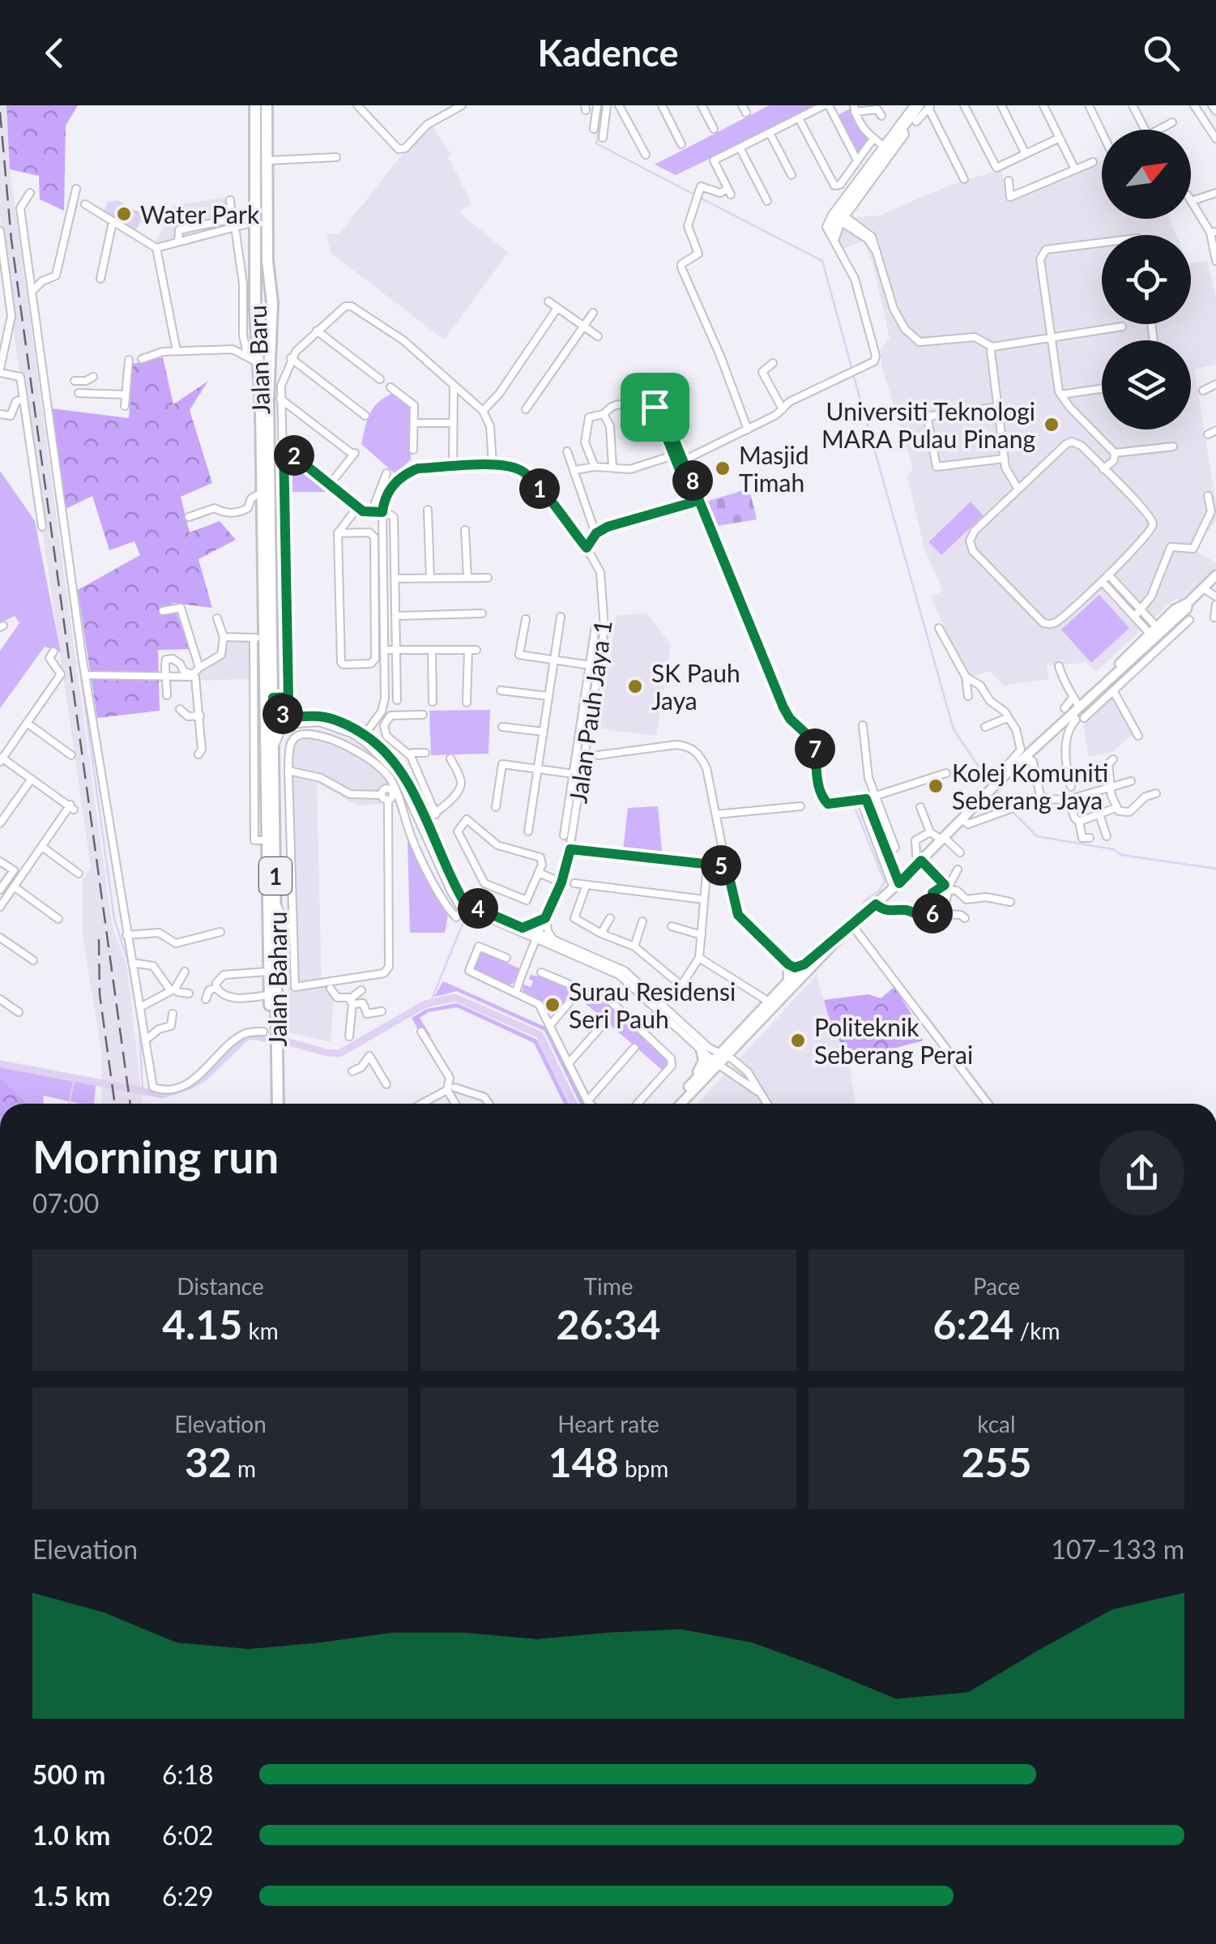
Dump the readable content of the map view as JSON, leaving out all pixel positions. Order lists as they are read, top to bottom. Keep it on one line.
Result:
{"streets":{"highway":["Jalan Baru","1","Jalan Baharu"],"street":["Jalan Pauh Jaya 1"]},"crossings":[["Jalan Baru","Jalan Baharu"]],"places":["Water Park","Universiti Teknologi MARA Pulau Pinang","Masjid Timah","SK Pauh Jaya","Kolej Komuniti Seberang Jaya","Surau Residensi Seri Pauh","Politeknik Seberang Perai"],"north":"top right","page":{"header":"Kadence","pins":["2","8","1","3","7","5","4","6"],"heading":["Morning run","07:00"],"stats":[["Distance","4.15 km"],["Time","26:34"],["Pace","6:24 /km"],["Elevation","32 m"],["Heart rate","148 bpm"],["kcal","255"]],"chart":["Elevation","107–133 m"],"list":[{"name":"500 m","note":"6:18"},{"name":"1.0 km","note":"6:02"},{"name":"1.5 km","note":"6:29"}]}}
